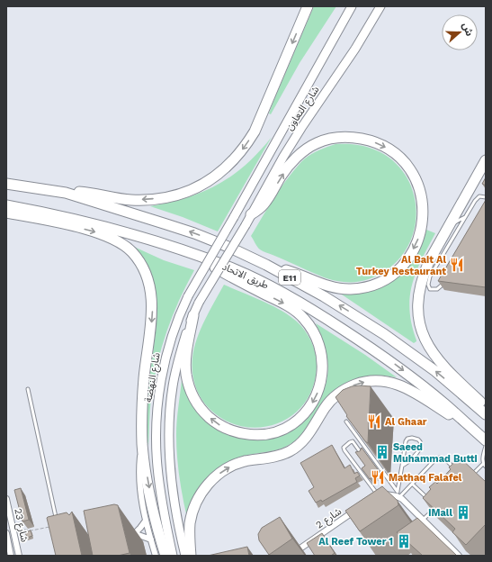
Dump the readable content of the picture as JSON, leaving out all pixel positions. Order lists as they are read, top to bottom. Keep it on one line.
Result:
{"streets":{"highway":["طريق الاتحاد","E11"],"main road":["شارع التعاون","شارع النهضة"],"street":["شارع 2","شارع 23"]},"crossings":[["شارع التعاون","شارع النهضة"]],"places":{"restaurant":["Al Bait Al Turkey Restaurant","Al Ghaar","Mathaq Falafel"],"building":["Saeed Muhammad Butti","iMall","Al Reef Tower 1"]},"north":"right"}
